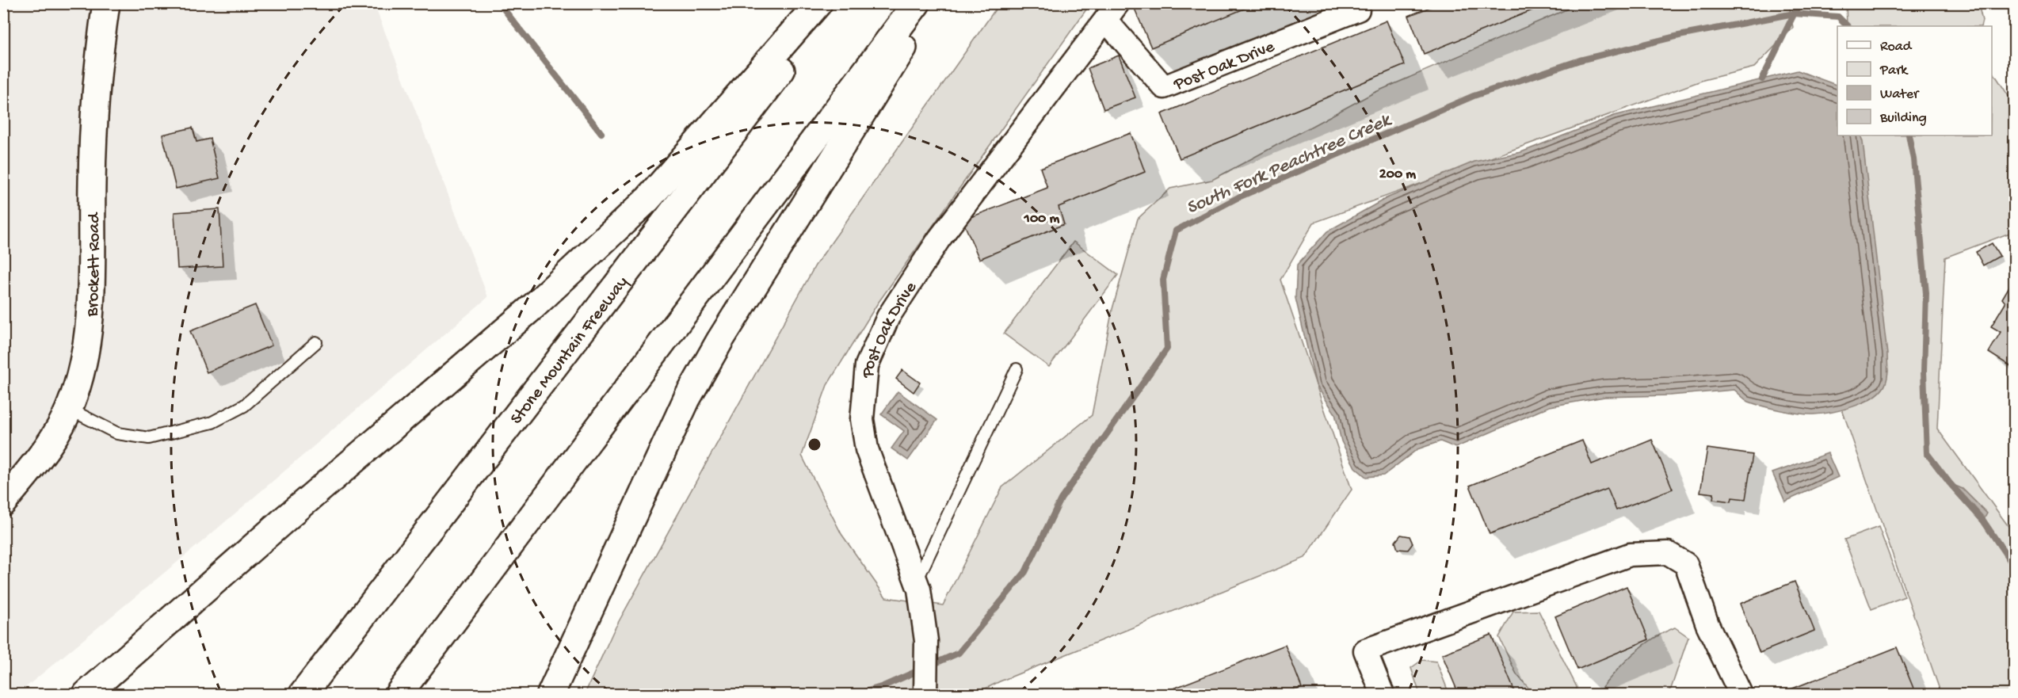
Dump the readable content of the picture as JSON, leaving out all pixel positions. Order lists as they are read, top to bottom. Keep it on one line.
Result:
{"streets":{"main road":["Brockett Road","Stone Mountain Freeway"],"street":["Post Oak Drive"]},"water":["South Fork Peachtree Creek"],"legend":["Road","Park","Water","Building"],"rings":["200 m","100 m"]}
